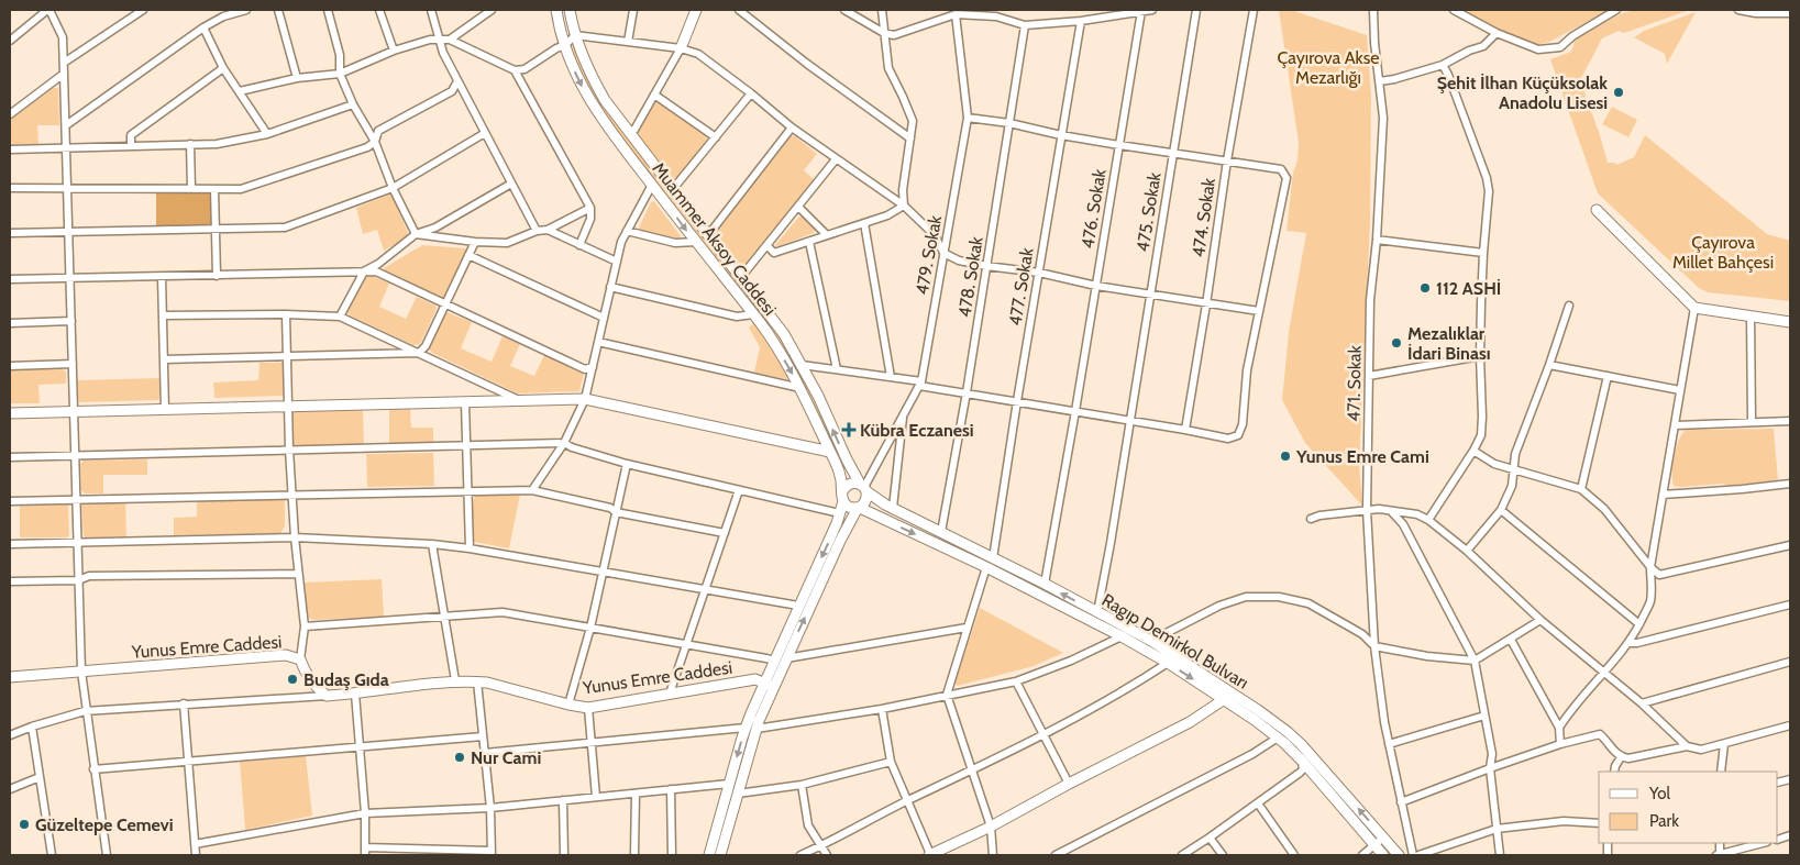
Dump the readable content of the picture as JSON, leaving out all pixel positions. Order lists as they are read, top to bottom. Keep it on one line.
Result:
{"streets":{"main road":["Muammer Aksoy Caddesi","Ragıp Demirkol Bulvarı","Yunus Emre Caddesi"],"street":["476. Sokak","475. Sokak","474. Sokak","479. Sokak","478. Sokak","477. Sokak","471. Sokak"]},"crossings":[["476. Sokak","Ragıp Demirkol Bulvarı"],["475. Sokak","Ragıp Demirkol Bulvarı"],["Muammer Aksoy Caddesi","479. Sokak"],["Muammer Aksoy Caddesi","Ragıp Demirkol Bulvarı"],["Muammer Aksoy Caddesi","Yunus Emre Caddesi"],["479. Sokak","Ragıp Demirkol Bulvarı"],["478. Sokak","Ragıp Demirkol Bulvarı"],["477. Sokak","Ragıp Demirkol Bulvarı"]],"parks":["Çayırova Akse Mezarlığı","Çayırova Millet Bahçesi"],"places":{"other":["Şehit İlhan Küçüksolak Anadolu Lisesi","112 ASHİ","Mezalıklar İdari Binası","Yunus Emre Cami","Budaş Gıda","Nur Cami","Güzeltepe Cemevi"],"health":["Kübra Eczanesi"]},"legend":["Yol","Park"]}
